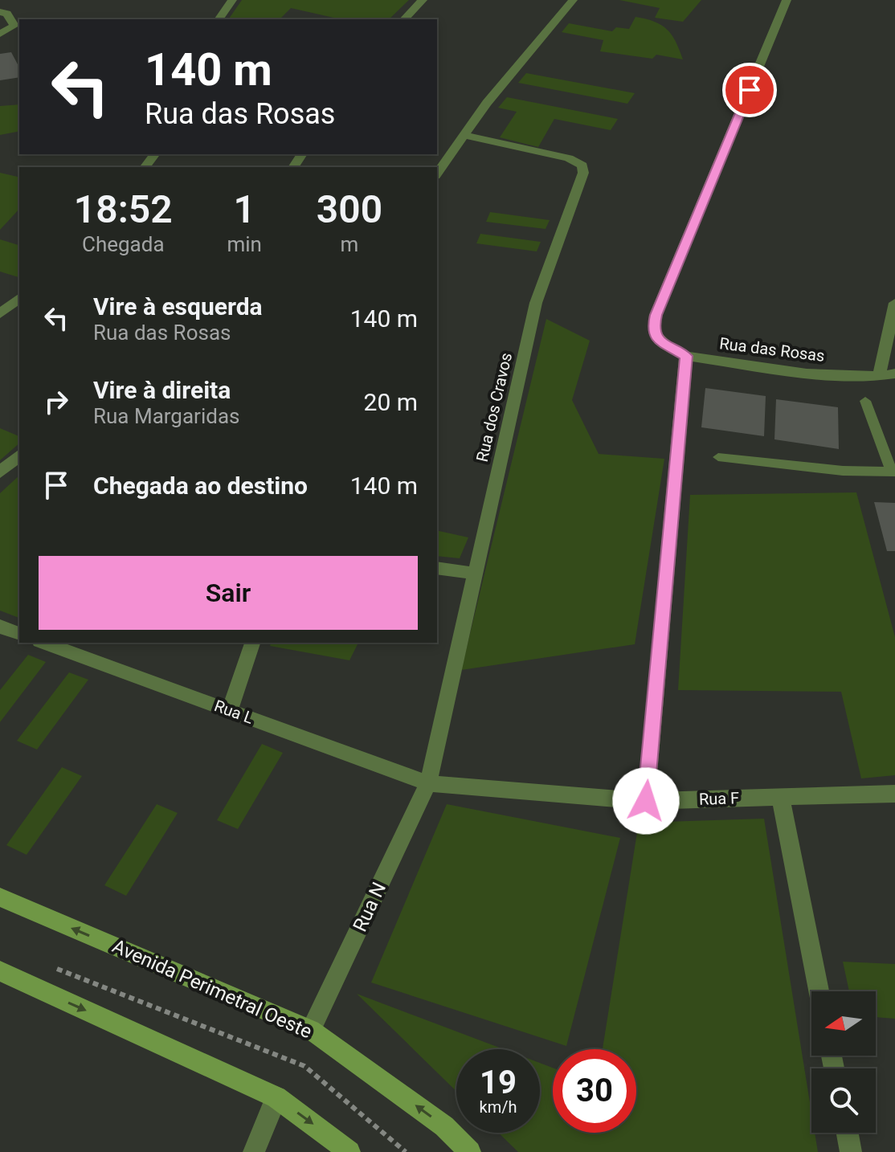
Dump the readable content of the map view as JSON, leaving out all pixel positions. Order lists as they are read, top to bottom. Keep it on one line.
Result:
{"streets":{"main road":["Avenida Perimetral Oeste"],"street":["Rua das Rosas","Rua dos Cravos","Rua L","Rua F","Rua N"]},"crossings":[["Rua dos Cravos","Rua L"],["Rua dos Cravos","Rua F"],["Rua dos Cravos","Rua N"],["Rua L","Rua F"],["Rua L","Rua N"],["Rua F","Rua N"],["Rua N","Avenida Perimetral Oeste"]],"north":"left","page":{"turn":["140 m","Rua das Rosas"],"eta":["18:52","Chegada","1","min","300","m"],"list":[{"name":"Vire à esquerda","note":"Rua das Rosas","value":"140 m"},{"name":"Vire à direita","note":"Rua Margaridas","value":"20 m"},{"name":"Chegada ao destino","value":"140 m"}],"buttons":"Sair","speed":"19 km/h","limit":"30"}}
